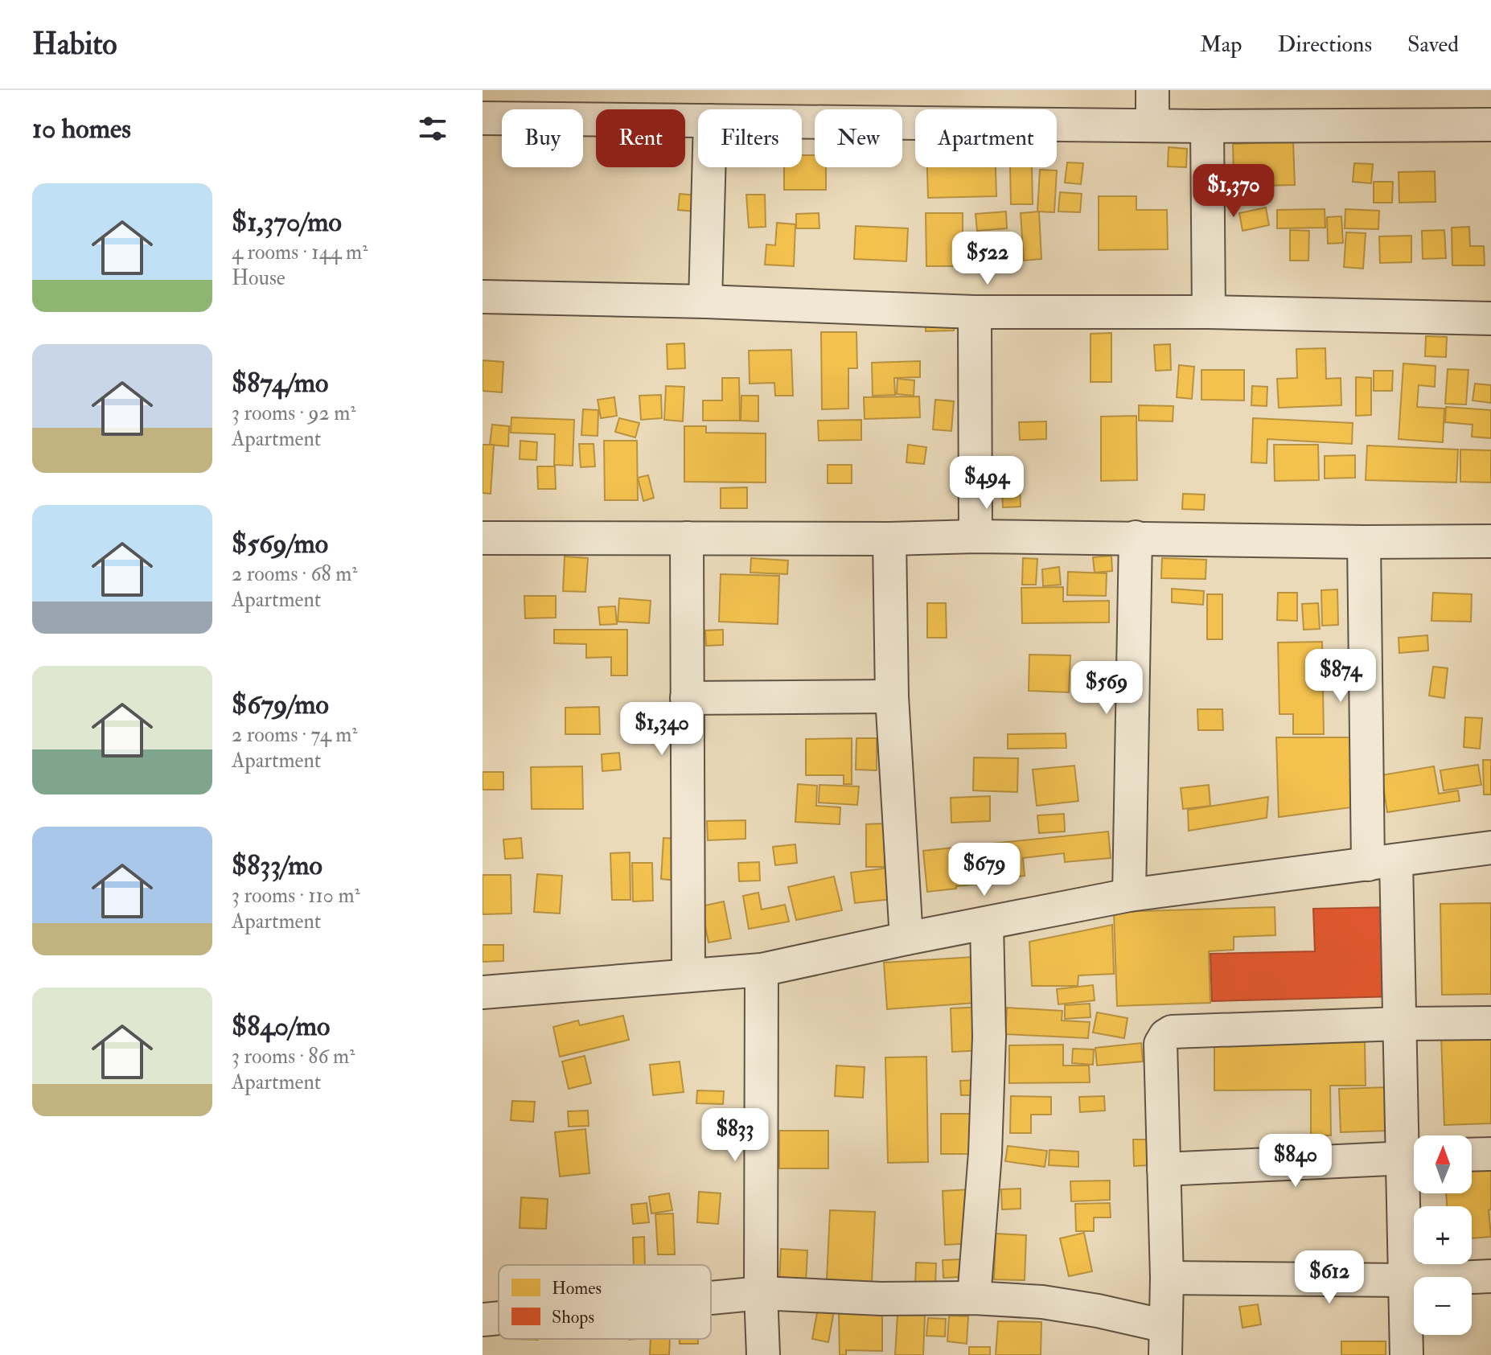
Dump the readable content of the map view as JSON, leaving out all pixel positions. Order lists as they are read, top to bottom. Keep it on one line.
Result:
{"legend":["Homes","Shops"],"north":"top","page":{"header":"Habito","nav":["Map","Directions","Saved"],"heading":"10 homes","chip":["Buy","Rent","Filters","New","Apartment"],"price":["$1,370","$522","$494","$874","$569","$1,340","$679","$833","$840","$612"],"list":[{"name":"$1,370/mo","note":"4 rooms · 144 m² · House"},{"name":"$874/mo","note":"3 rooms · 92 m² · Apartment"},{"name":"$569/mo","note":"2 rooms · 68 m² · Apartment"},{"name":"$679/mo","note":"2 rooms · 74 m² · Apartment"},{"name":"$833/mo","note":"3 rooms · 110 m² · Apartment"},{"name":"$840/mo","note":"3 rooms · 86 m² · Apartment"}],"map_buttons":["+","−"]}}
